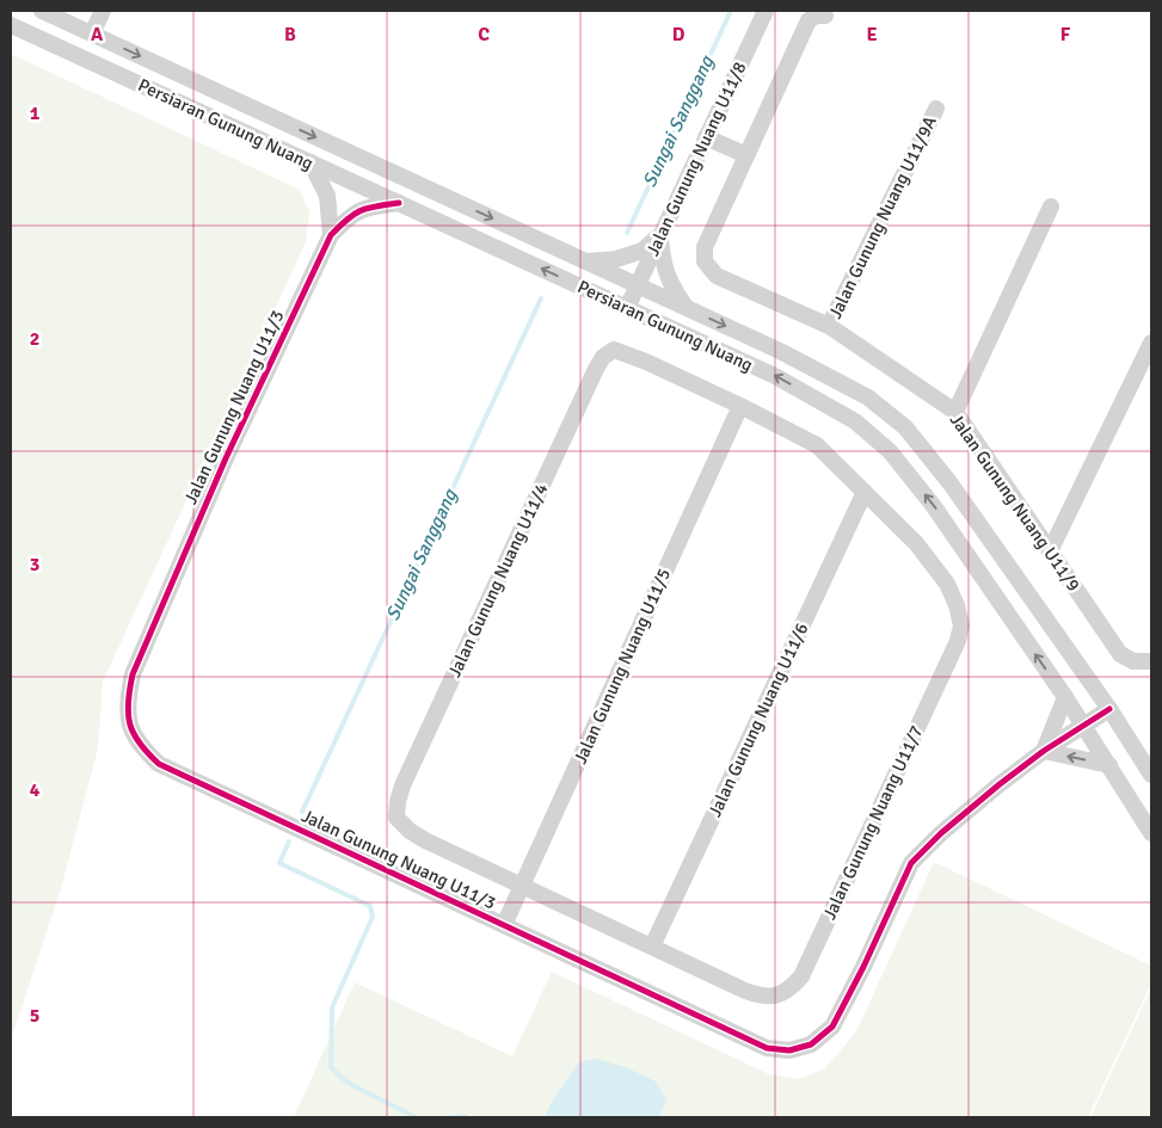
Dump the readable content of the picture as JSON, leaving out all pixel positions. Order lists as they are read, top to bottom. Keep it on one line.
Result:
{"streets":{"street":["Persiaran Gunung Nuang","Jalan Gunung Nuang U11/8","Jalan Gunung Nuang U11/9A","Jalan Gunung Nuang U11/3","Jalan Gunung Nuang U11/9","Jalan Gunung Nuang U11/4","Jalan Gunung Nuang U11/5","Jalan Gunung Nuang U11/6","Jalan Gunung Nuang U11/7"]},"crossings":[["Persiaran Gunung Nuang","Jalan Gunung Nuang U11/8"],["Persiaran Gunung Nuang","Jalan Gunung Nuang U11/3"],["Jalan Gunung Nuang U11/9A","Jalan Gunung Nuang U11/9"],["Jalan Gunung Nuang U11/3","Jalan Gunung Nuang U11/5"],["Jalan Gunung Nuang U11/4","Jalan Gunung Nuang U11/5"],["Jalan Gunung Nuang U11/6","Jalan Gunung Nuang U11/7"]],"water":["Sungai Sanggang"],"grid":{"columns":["A","B","C","D","E","F"],"rows":["1","2","3","4","5"]}}
